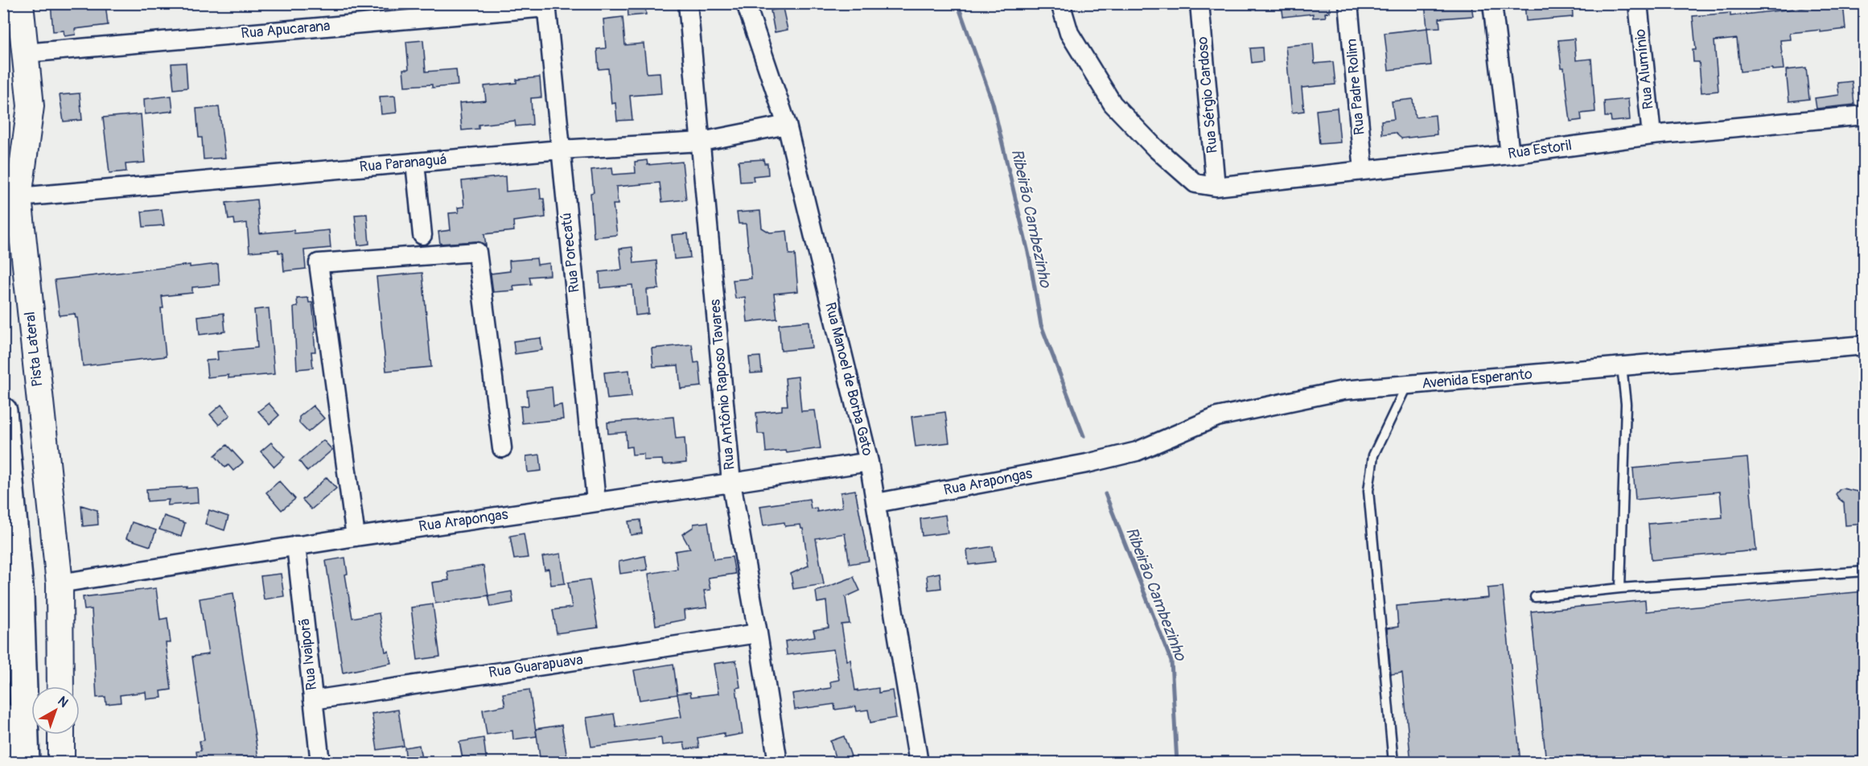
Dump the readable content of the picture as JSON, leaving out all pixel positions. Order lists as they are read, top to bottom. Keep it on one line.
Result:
{"streets":{"street":["Rua Apucarana","Rua Alumínio","Rua Padre Rolim","Rua Sérgio Cardoso","Rua Estoril","Rua Paranaguá","Rua Porecatú","Pista Lateral","Rua Manoel de Borba Gato","Avenida Esperanto","Rua Antônio Raposo Tavares","Rua Arapongas","Rua Ivaiporã","Rua Guarapuava"]},"crossings":[["Rua Apucarana","Rua Porecatú"],["Rua Apucarana","Pista Lateral"],["Rua Alumínio","Rua Estoril"],["Rua Padre Rolim","Rua Estoril"],["Rua Sérgio Cardoso","Rua Estoril"],["Rua Paranaguá","Rua Porecatú"],["Rua Paranaguá","Pista Lateral"],["Rua Paranaguá","Rua Manoel de Borba Gato"],["Rua Paranaguá","Rua Antônio Raposo Tavares"],["Rua Porecatú","Rua Arapongas"],["Pista Lateral","Rua Arapongas"],["Rua Manoel de Borba Gato","Rua Arapongas"],["Avenida Esperanto","Rua Arapongas"],["Rua Antônio Raposo Tavares","Rua Arapongas"],["Rua Antônio Raposo Tavares","Rua Guarapuava"],["Rua Arapongas","Rua Ivaiporã"],["Rua Ivaiporã","Rua Guarapuava"]],"water":["Ribeirão Cambezinho"],"north":"top right"}
